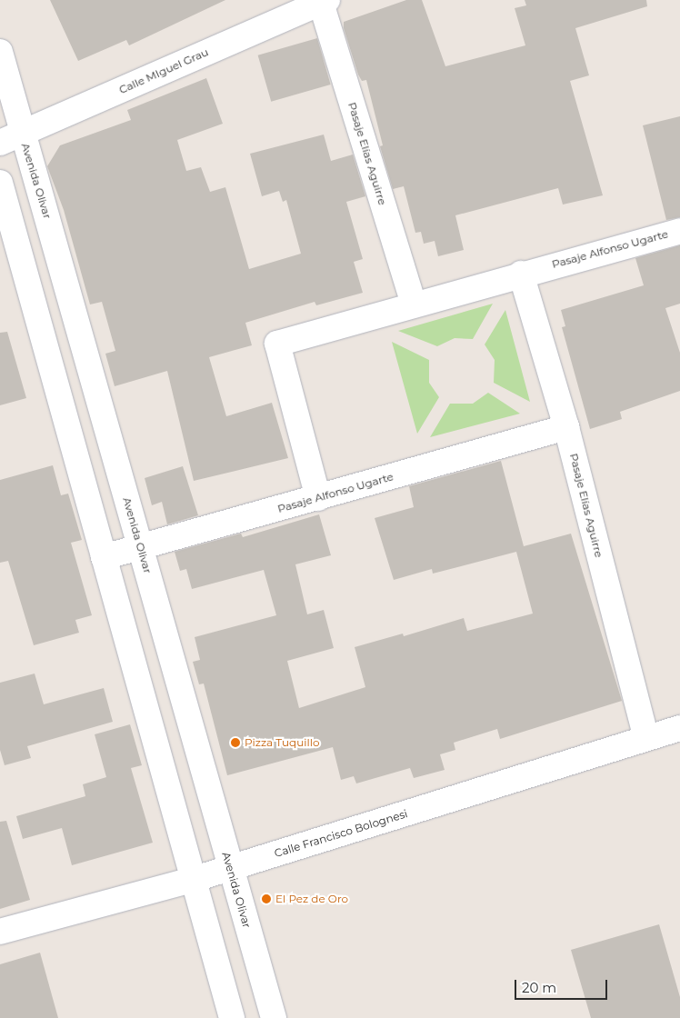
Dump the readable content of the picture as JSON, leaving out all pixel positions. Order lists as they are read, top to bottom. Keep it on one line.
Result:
{"streets":{"street":["Calle MIguel Grau","Pasaje Elías Aguirre","Avenida Olivar","Pasaje Alfonso Ugarte","Calle Francisco Bolognesi"]},"crossings":[["Calle MIguel Grau","Pasaje Elías Aguirre"],["Calle MIguel Grau","Avenida Olivar"],["Pasaje Elías Aguirre","Pasaje Alfonso Ugarte"],["Pasaje Elías Aguirre","Calle Francisco Bolognesi"],["Avenida Olivar","Pasaje Alfonso Ugarte"],["Avenida Olivar","Calle Francisco Bolognesi"]],"places":["Pizza Tuquillo","El Pez de Oro"],"scale_bar":"20 m"}
